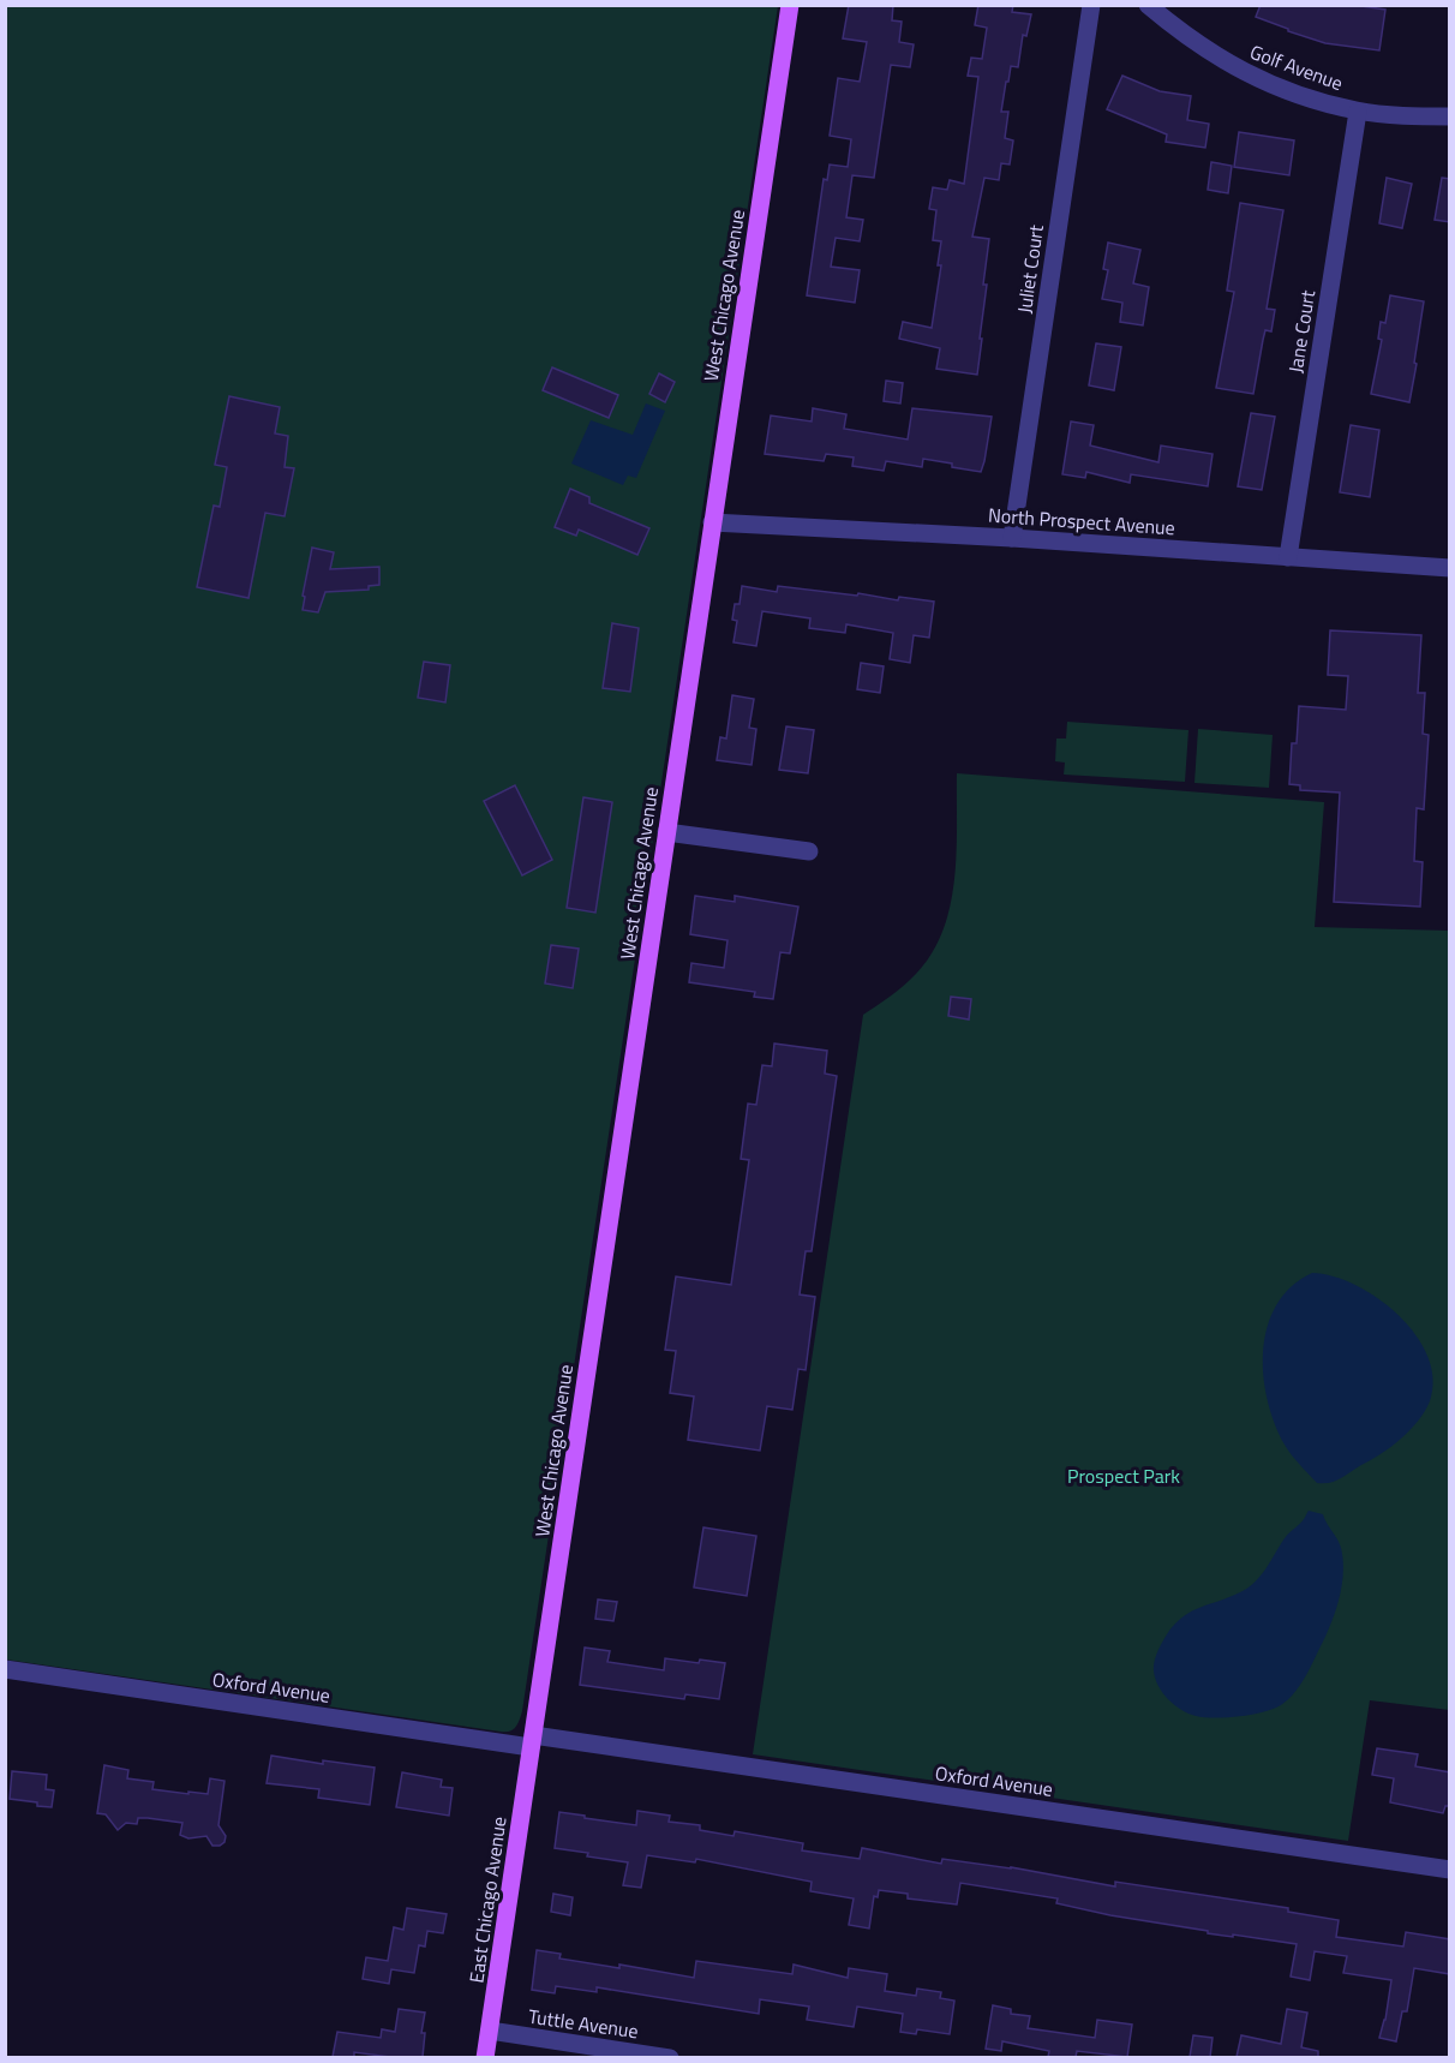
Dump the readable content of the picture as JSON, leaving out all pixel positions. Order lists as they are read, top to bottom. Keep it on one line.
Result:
{"streets":{"main road":["West Chicago Avenue","East Chicago Avenue"],"street":["Golf Avenue","Juliet Court","Jane Court","North Prospect Avenue","Oxford Avenue","Tuttle Avenue"]},"crossings":[["Golf Avenue","Jane Court"],["Juliet Court","North Prospect Avenue"],["West Chicago Avenue","North Prospect Avenue"],["West Chicago Avenue","Oxford Avenue"],["West Chicago Avenue","East Chicago Avenue"],["Jane Court","North Prospect Avenue"],["Oxford Avenue","East Chicago Avenue"],["East Chicago Avenue","Tuttle Avenue"]],"parks":["Prospect Park"]}
